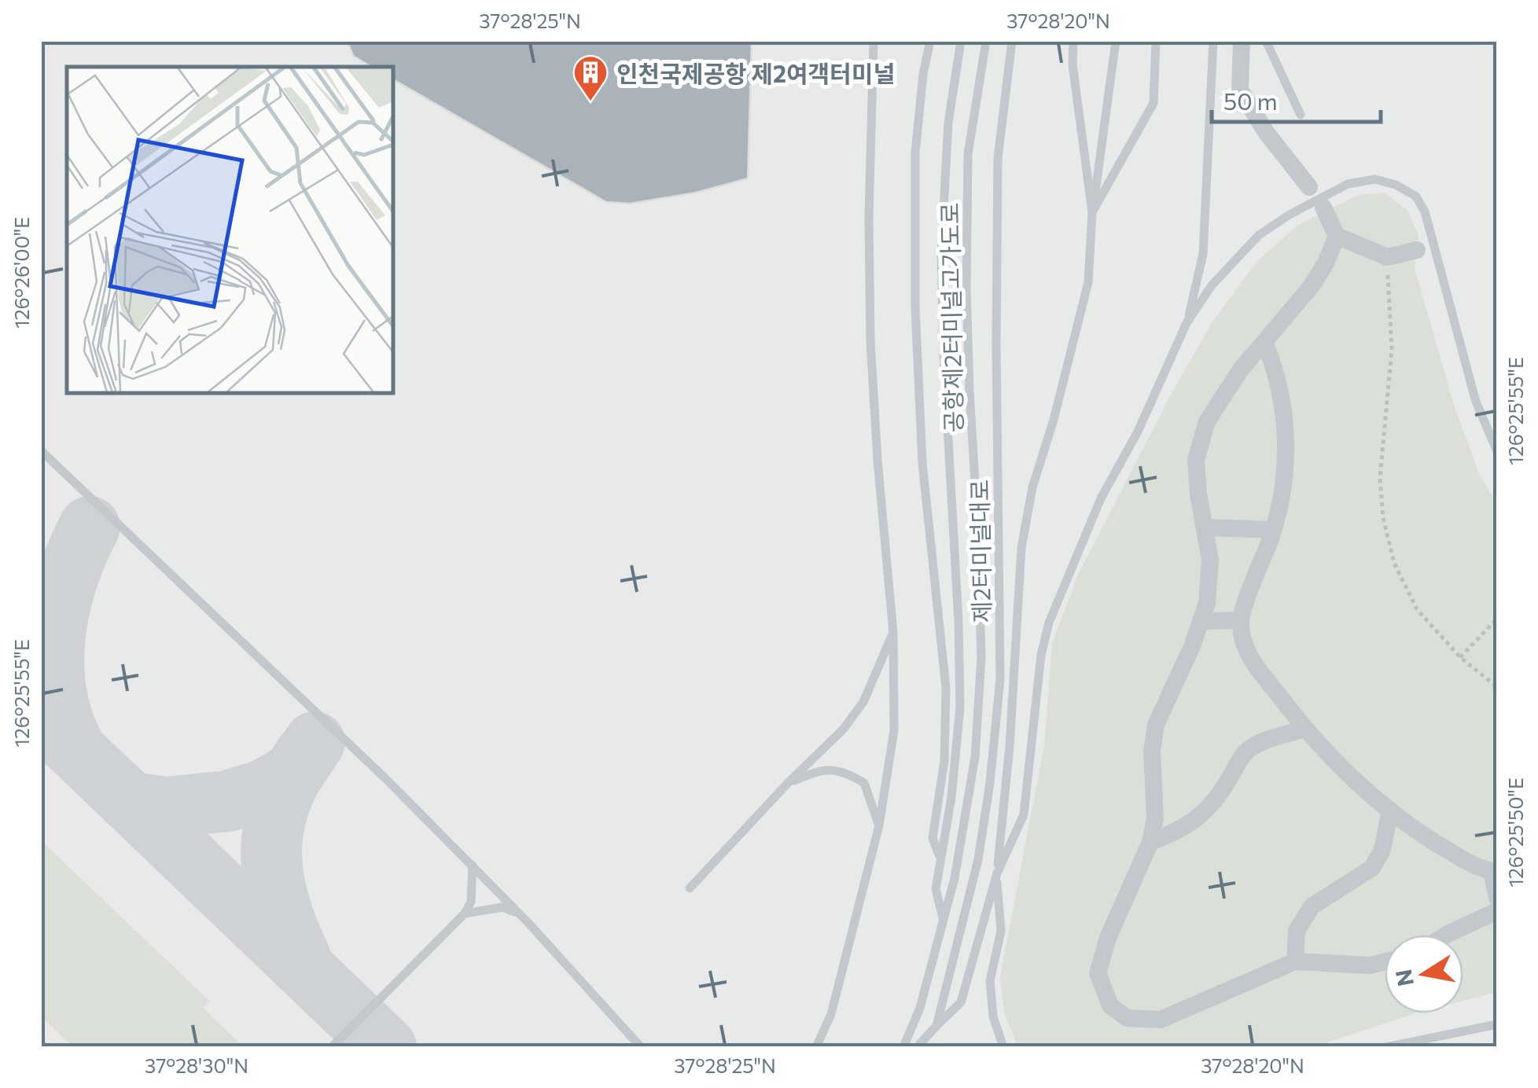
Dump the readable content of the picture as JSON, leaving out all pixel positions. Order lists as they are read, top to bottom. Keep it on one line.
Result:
{"streets":{"lane":["공항제2터미널고가도로","제2터미널대로"]},"crossings":[["공항제2터미널고가도로","제2터미널대로"]],"places":{"building":["인천국제공항 제2여객터미널"]},"scale_bar":"50 m","north":"left","coordinates":["37°28'25\"N","37°28'20\"N","126°26'00\"E","126°25'55\"E","126°25'50\"E","37°28'30\"N"]}
